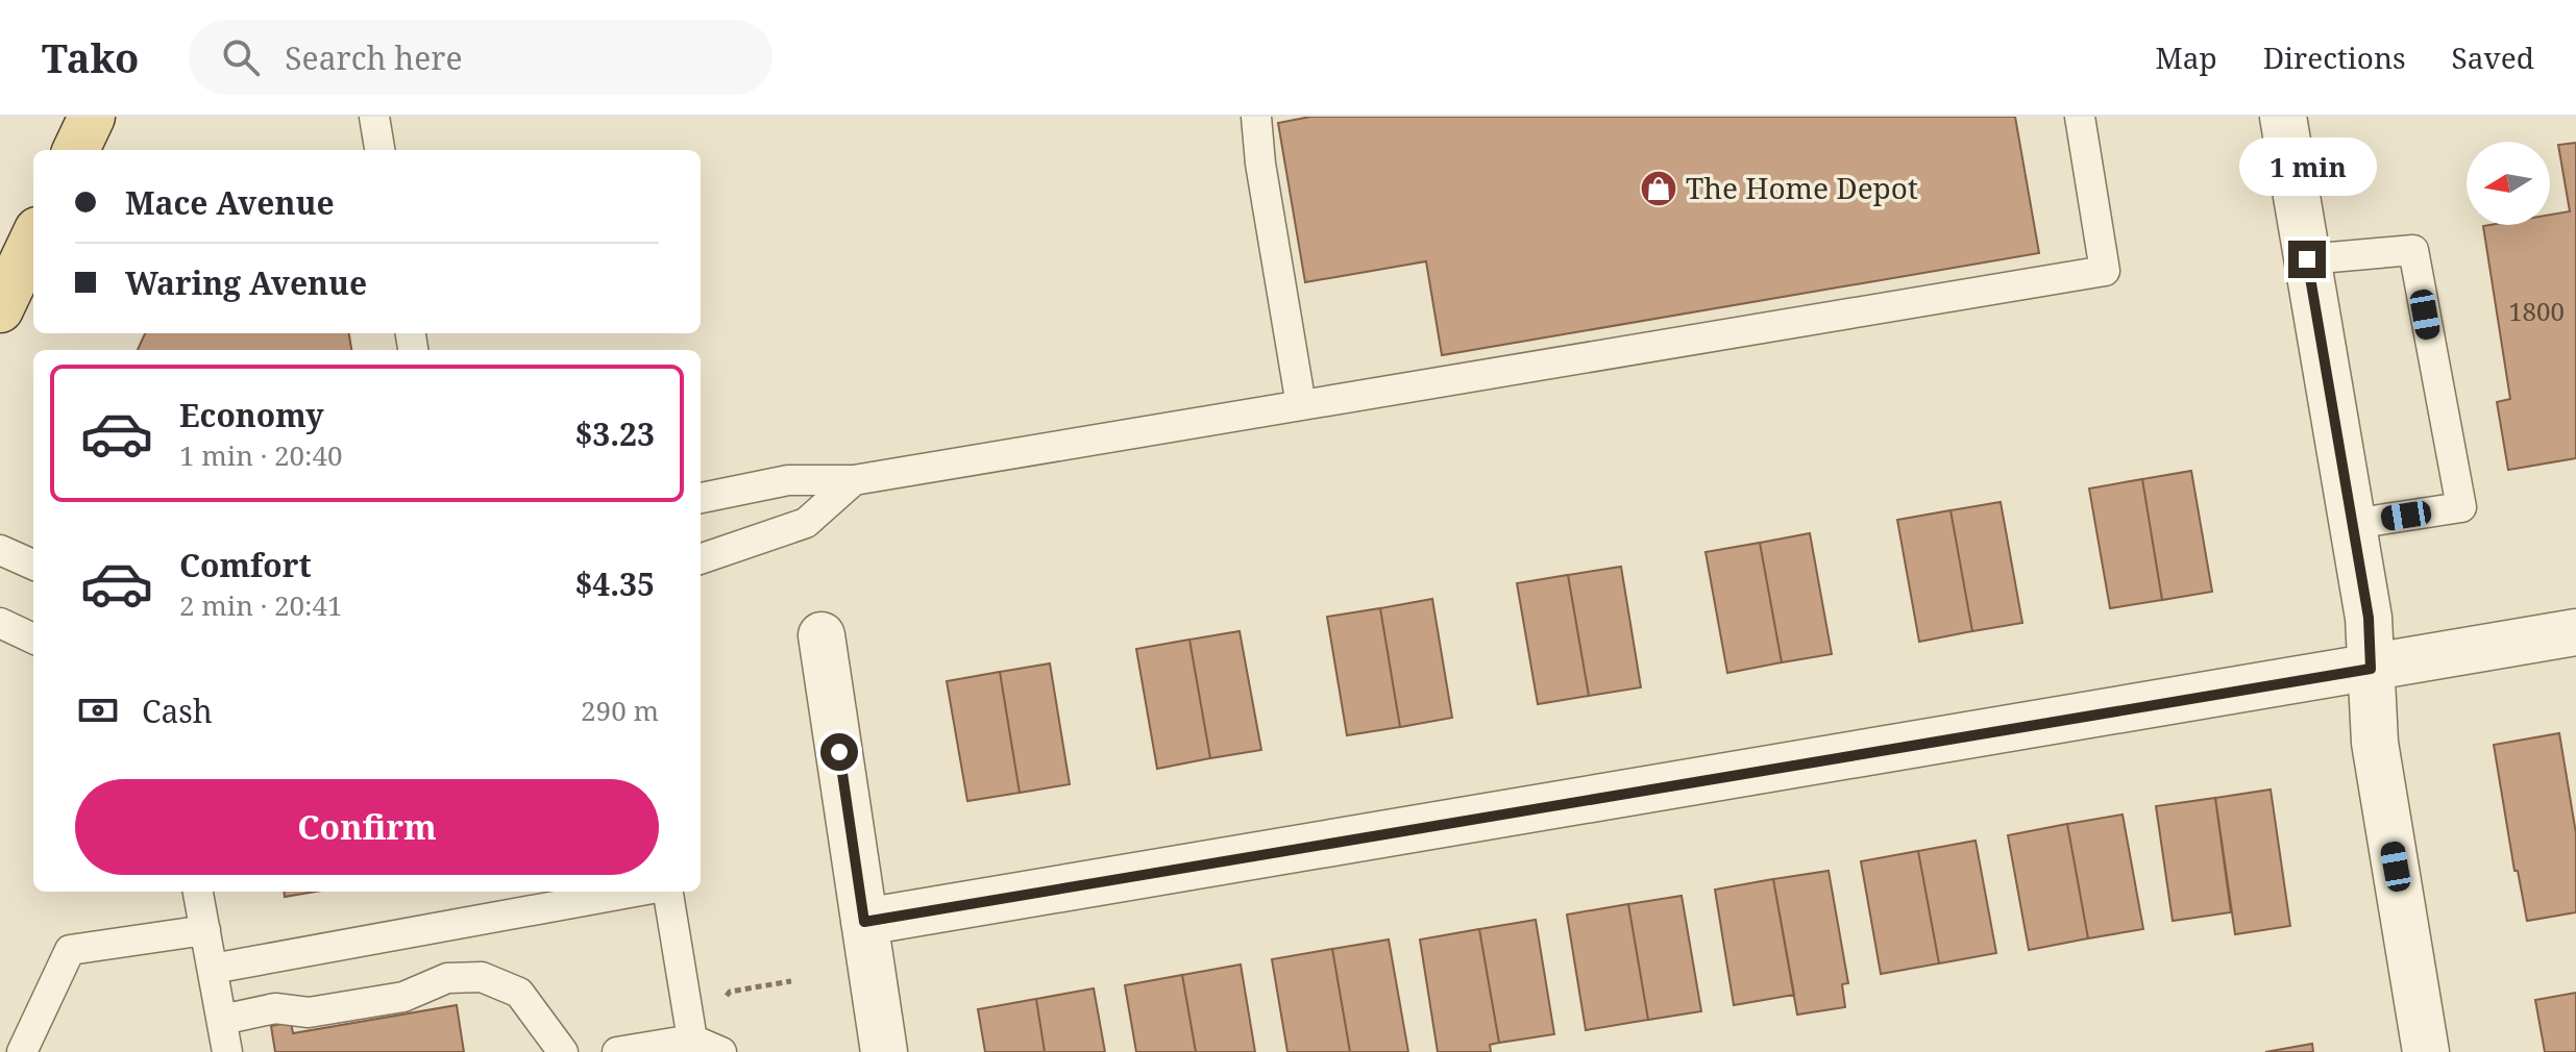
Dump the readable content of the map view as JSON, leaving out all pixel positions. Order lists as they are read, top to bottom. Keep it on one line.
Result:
{"places":{"shop":["The Home Depot"]},"house_numbers":["1800"],"north":"left","page":{"header":"Tako","search":"Search here","nav":["Map","Directions","Saved"],"bubble":"1 min","banner":["Mace Avenue","Waring Avenue"],"list":[{"name":"Economy","note":"1 min · 20:40","value":"$3.23"},{"name":"Comfort","note":"2 min · 20:41","value":"$4.35"}],"pay":["Cash","290 m"],"buttons":"Confirm"}}
